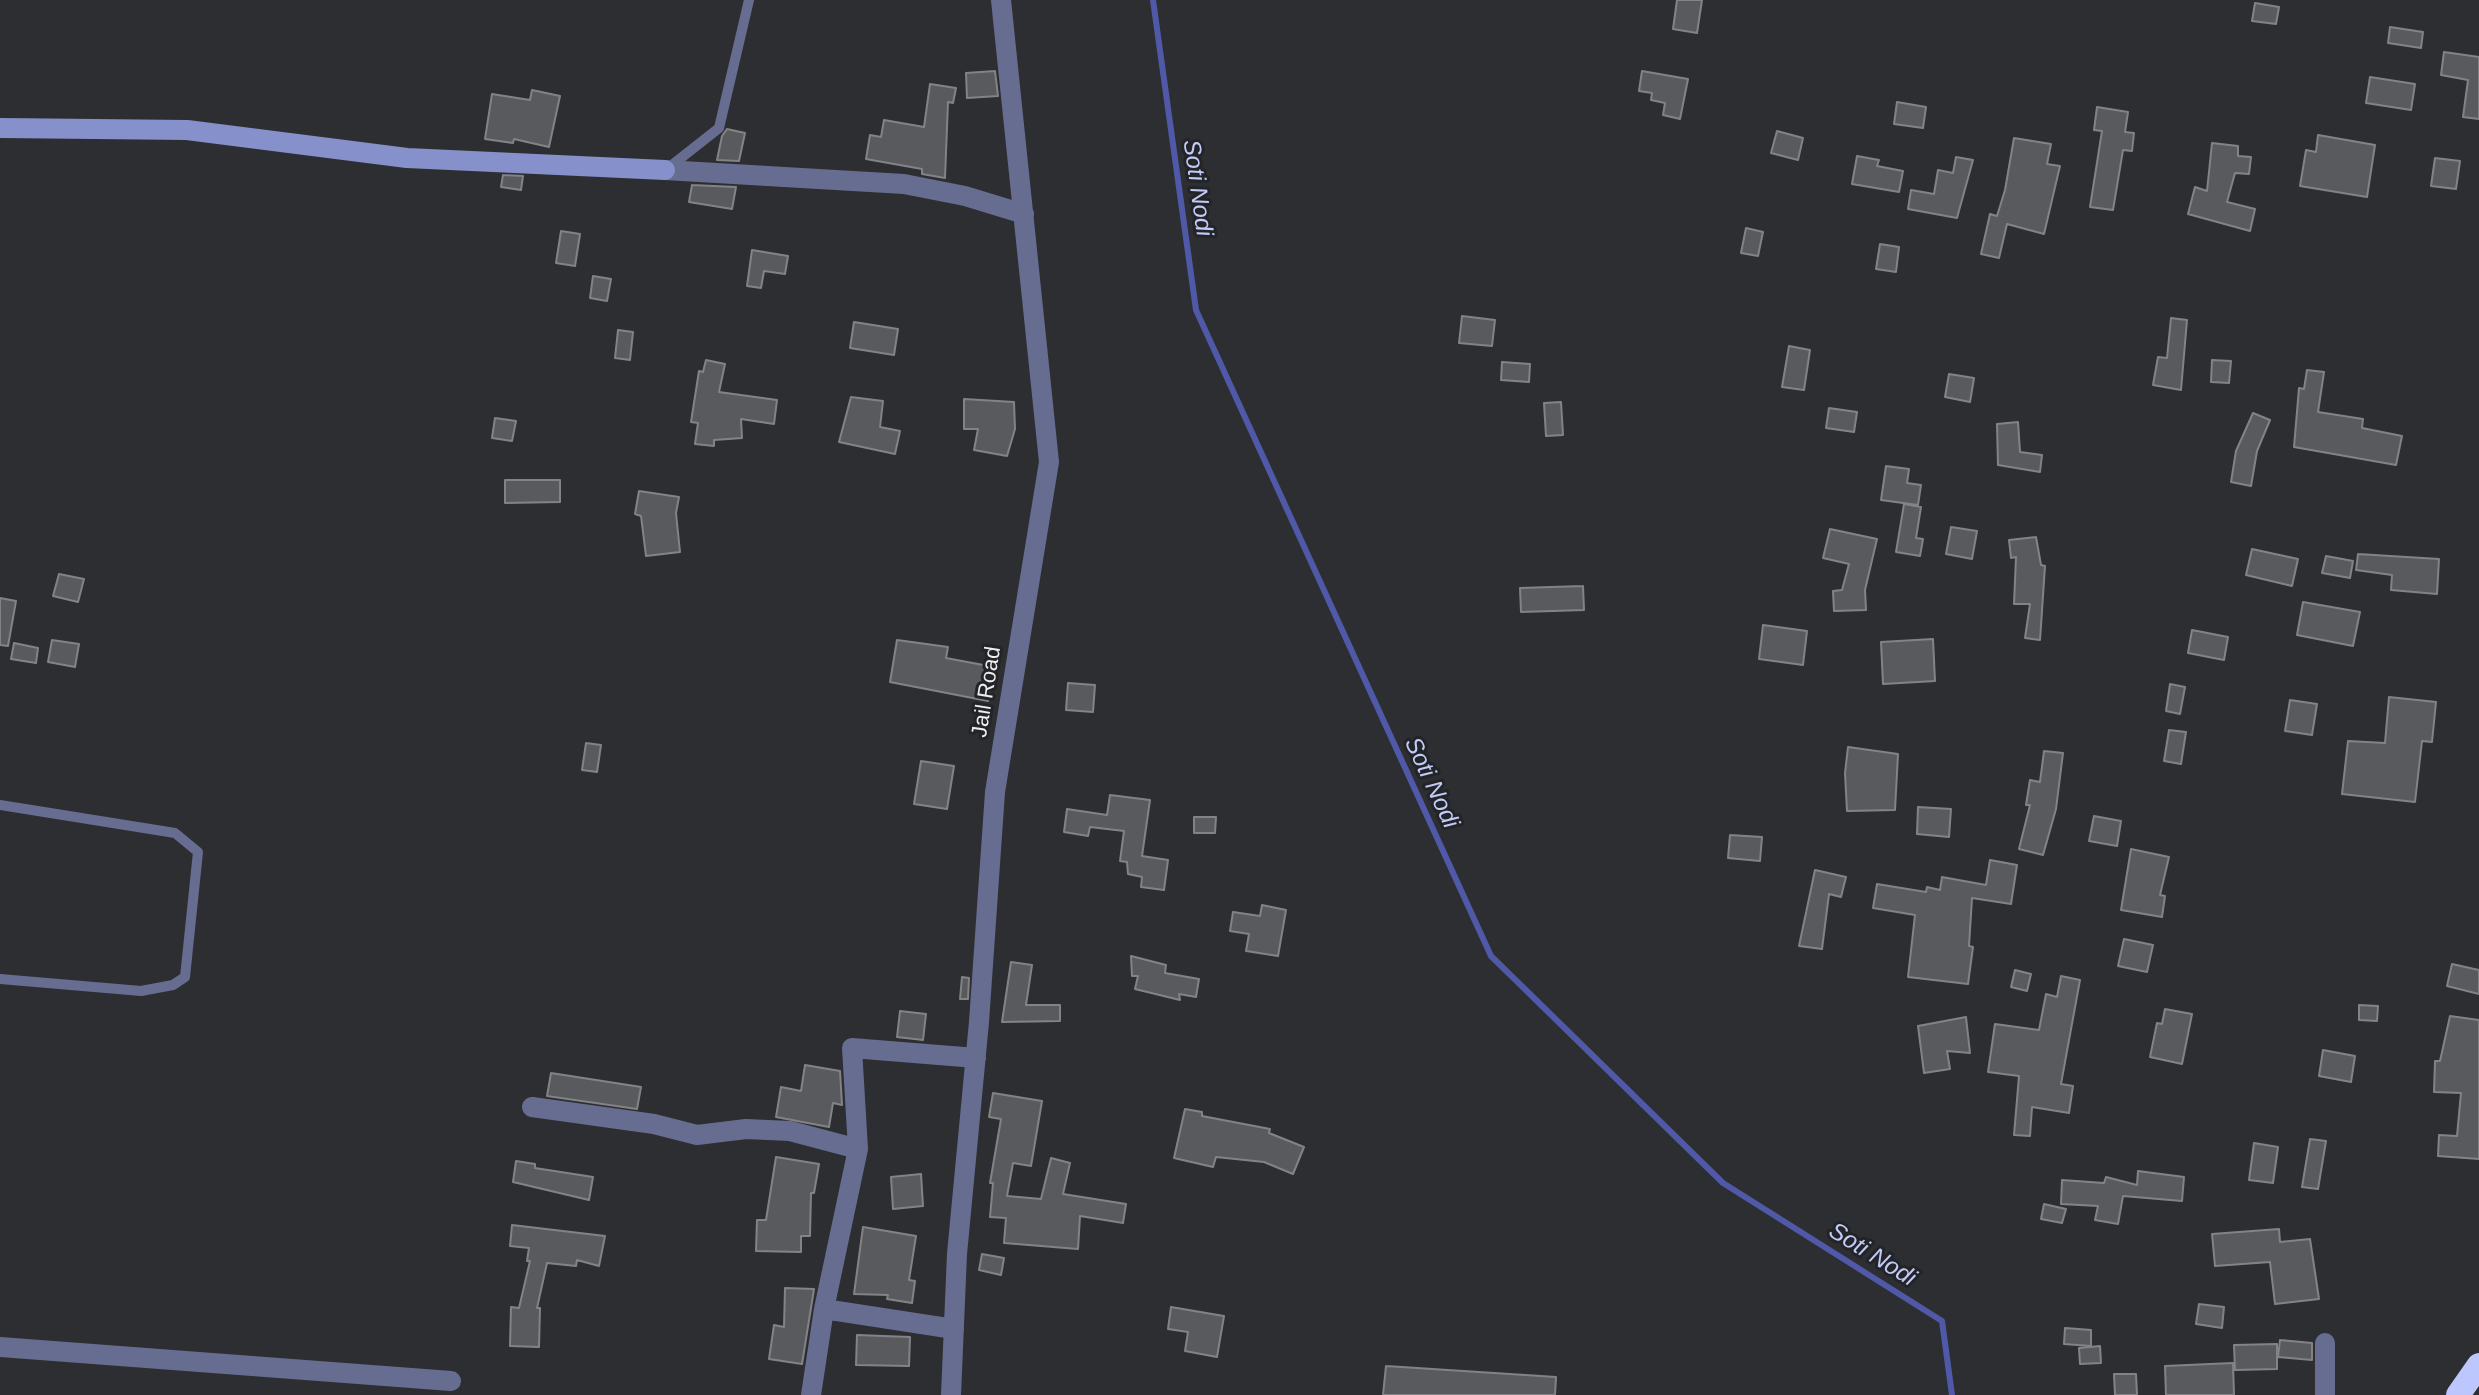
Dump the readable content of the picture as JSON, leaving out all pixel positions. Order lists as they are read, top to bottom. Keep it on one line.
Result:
{"streets":{"street":["Jail Road"]},"water":["Soti Nodi"]}
